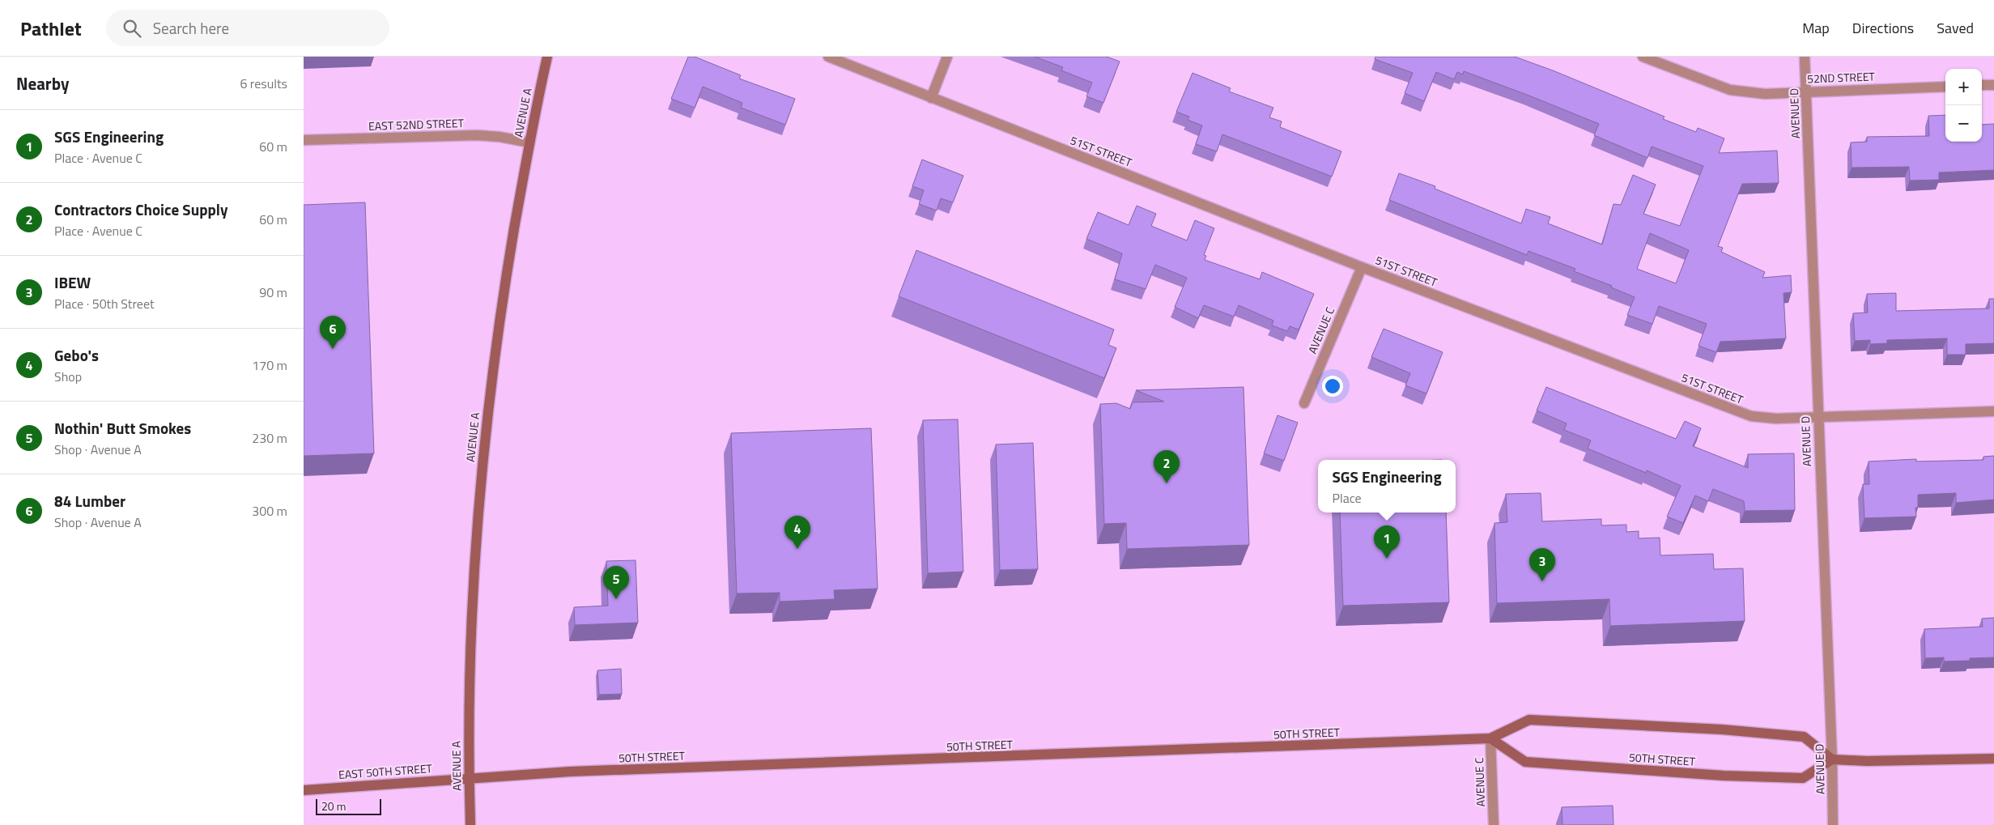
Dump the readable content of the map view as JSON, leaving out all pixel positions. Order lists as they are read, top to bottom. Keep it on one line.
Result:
{"streets":{"main road":["AVENUE A","50TH STREET","EAST 50TH STREET"],"street":["52ND STREET","AVENUE D","EAST 52ND STREET","51ST STREET","AVENUE C"]},"crossings":[["52ND STREET","AVENUE D"],["AVENUE A","EAST 52ND STREET"],["AVENUE A","50TH STREET"],["AVENUE A","EAST 50TH STREET"],["AVENUE D","51ST STREET"],["AVENUE D","50TH STREET"],["51ST STREET","AVENUE C"],["AVENUE C","50TH STREET"],["50TH STREET","EAST 50TH STREET"]],"scale_bar":"20 m","page":{"header":"Pathlet","search":"Search here","nav":["Map","Directions","Saved"],"heading":["Nearby","6 results"],"map_buttons":["+","−"],"list":[{"mark":"1","name":"SGS Engineering","note":"Place · Avenue C","value":"60 m"},{"mark":"2","name":"Contractors Choice Supply","note":"Place · Avenue C","value":"60 m"},{"mark":"3","name":"IBEW","note":"Place · 50th Street","value":"90 m"},{"mark":"4","name":"Gebo's","note":"Shop","value":"170 m"},{"mark":"5","name":"Nothin' Butt Smokes","note":"Shop · Avenue A","value":"230 m"},{"mark":"6","name":"84 Lumber","note":"Shop · Avenue A","value":"300 m"}],"pins":["6","2","4","1","3","5"],"popup":["SGS Engineering","Place"],"scale":"20 m"}}
